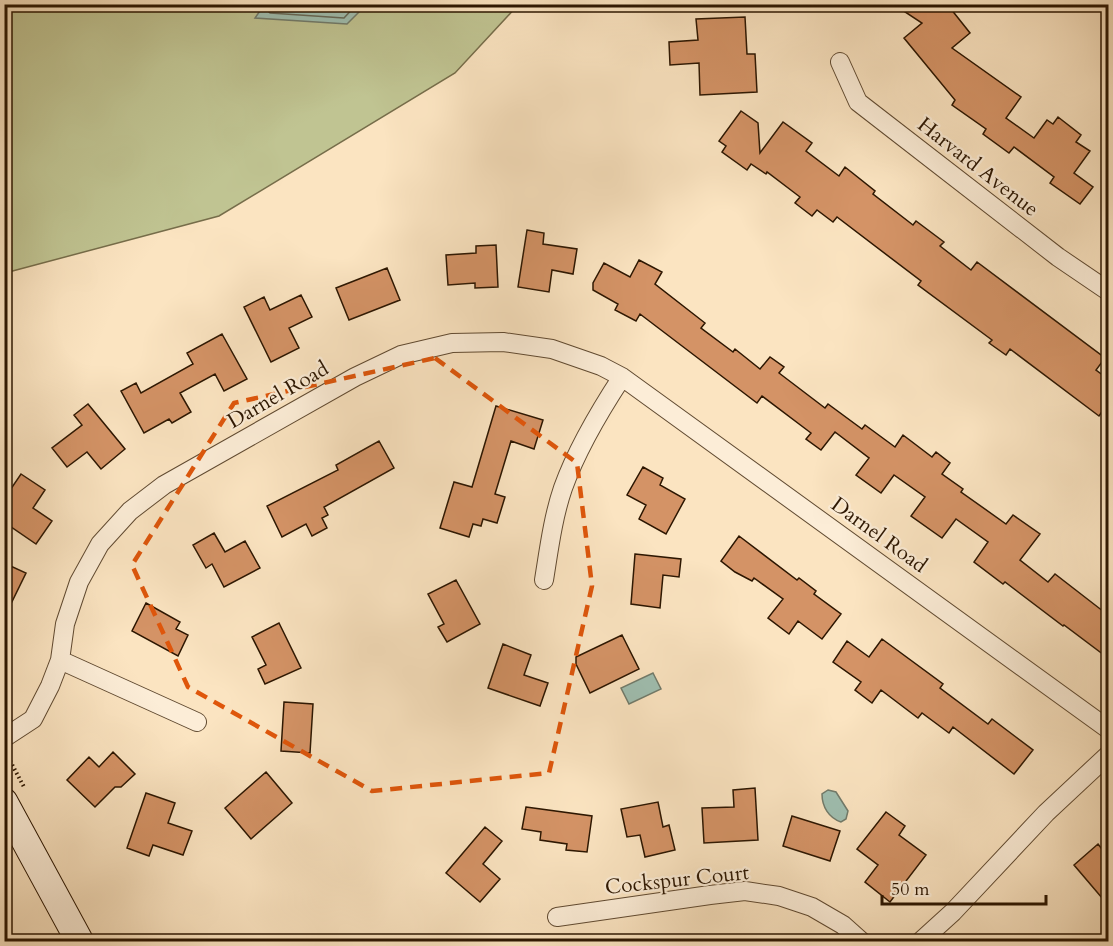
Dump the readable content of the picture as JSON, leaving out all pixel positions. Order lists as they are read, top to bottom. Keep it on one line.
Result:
{"streets":{"street":["Harvard Avenue","Darnel Road","Cockspur Court"]},"scale_bar":"50 m"}
